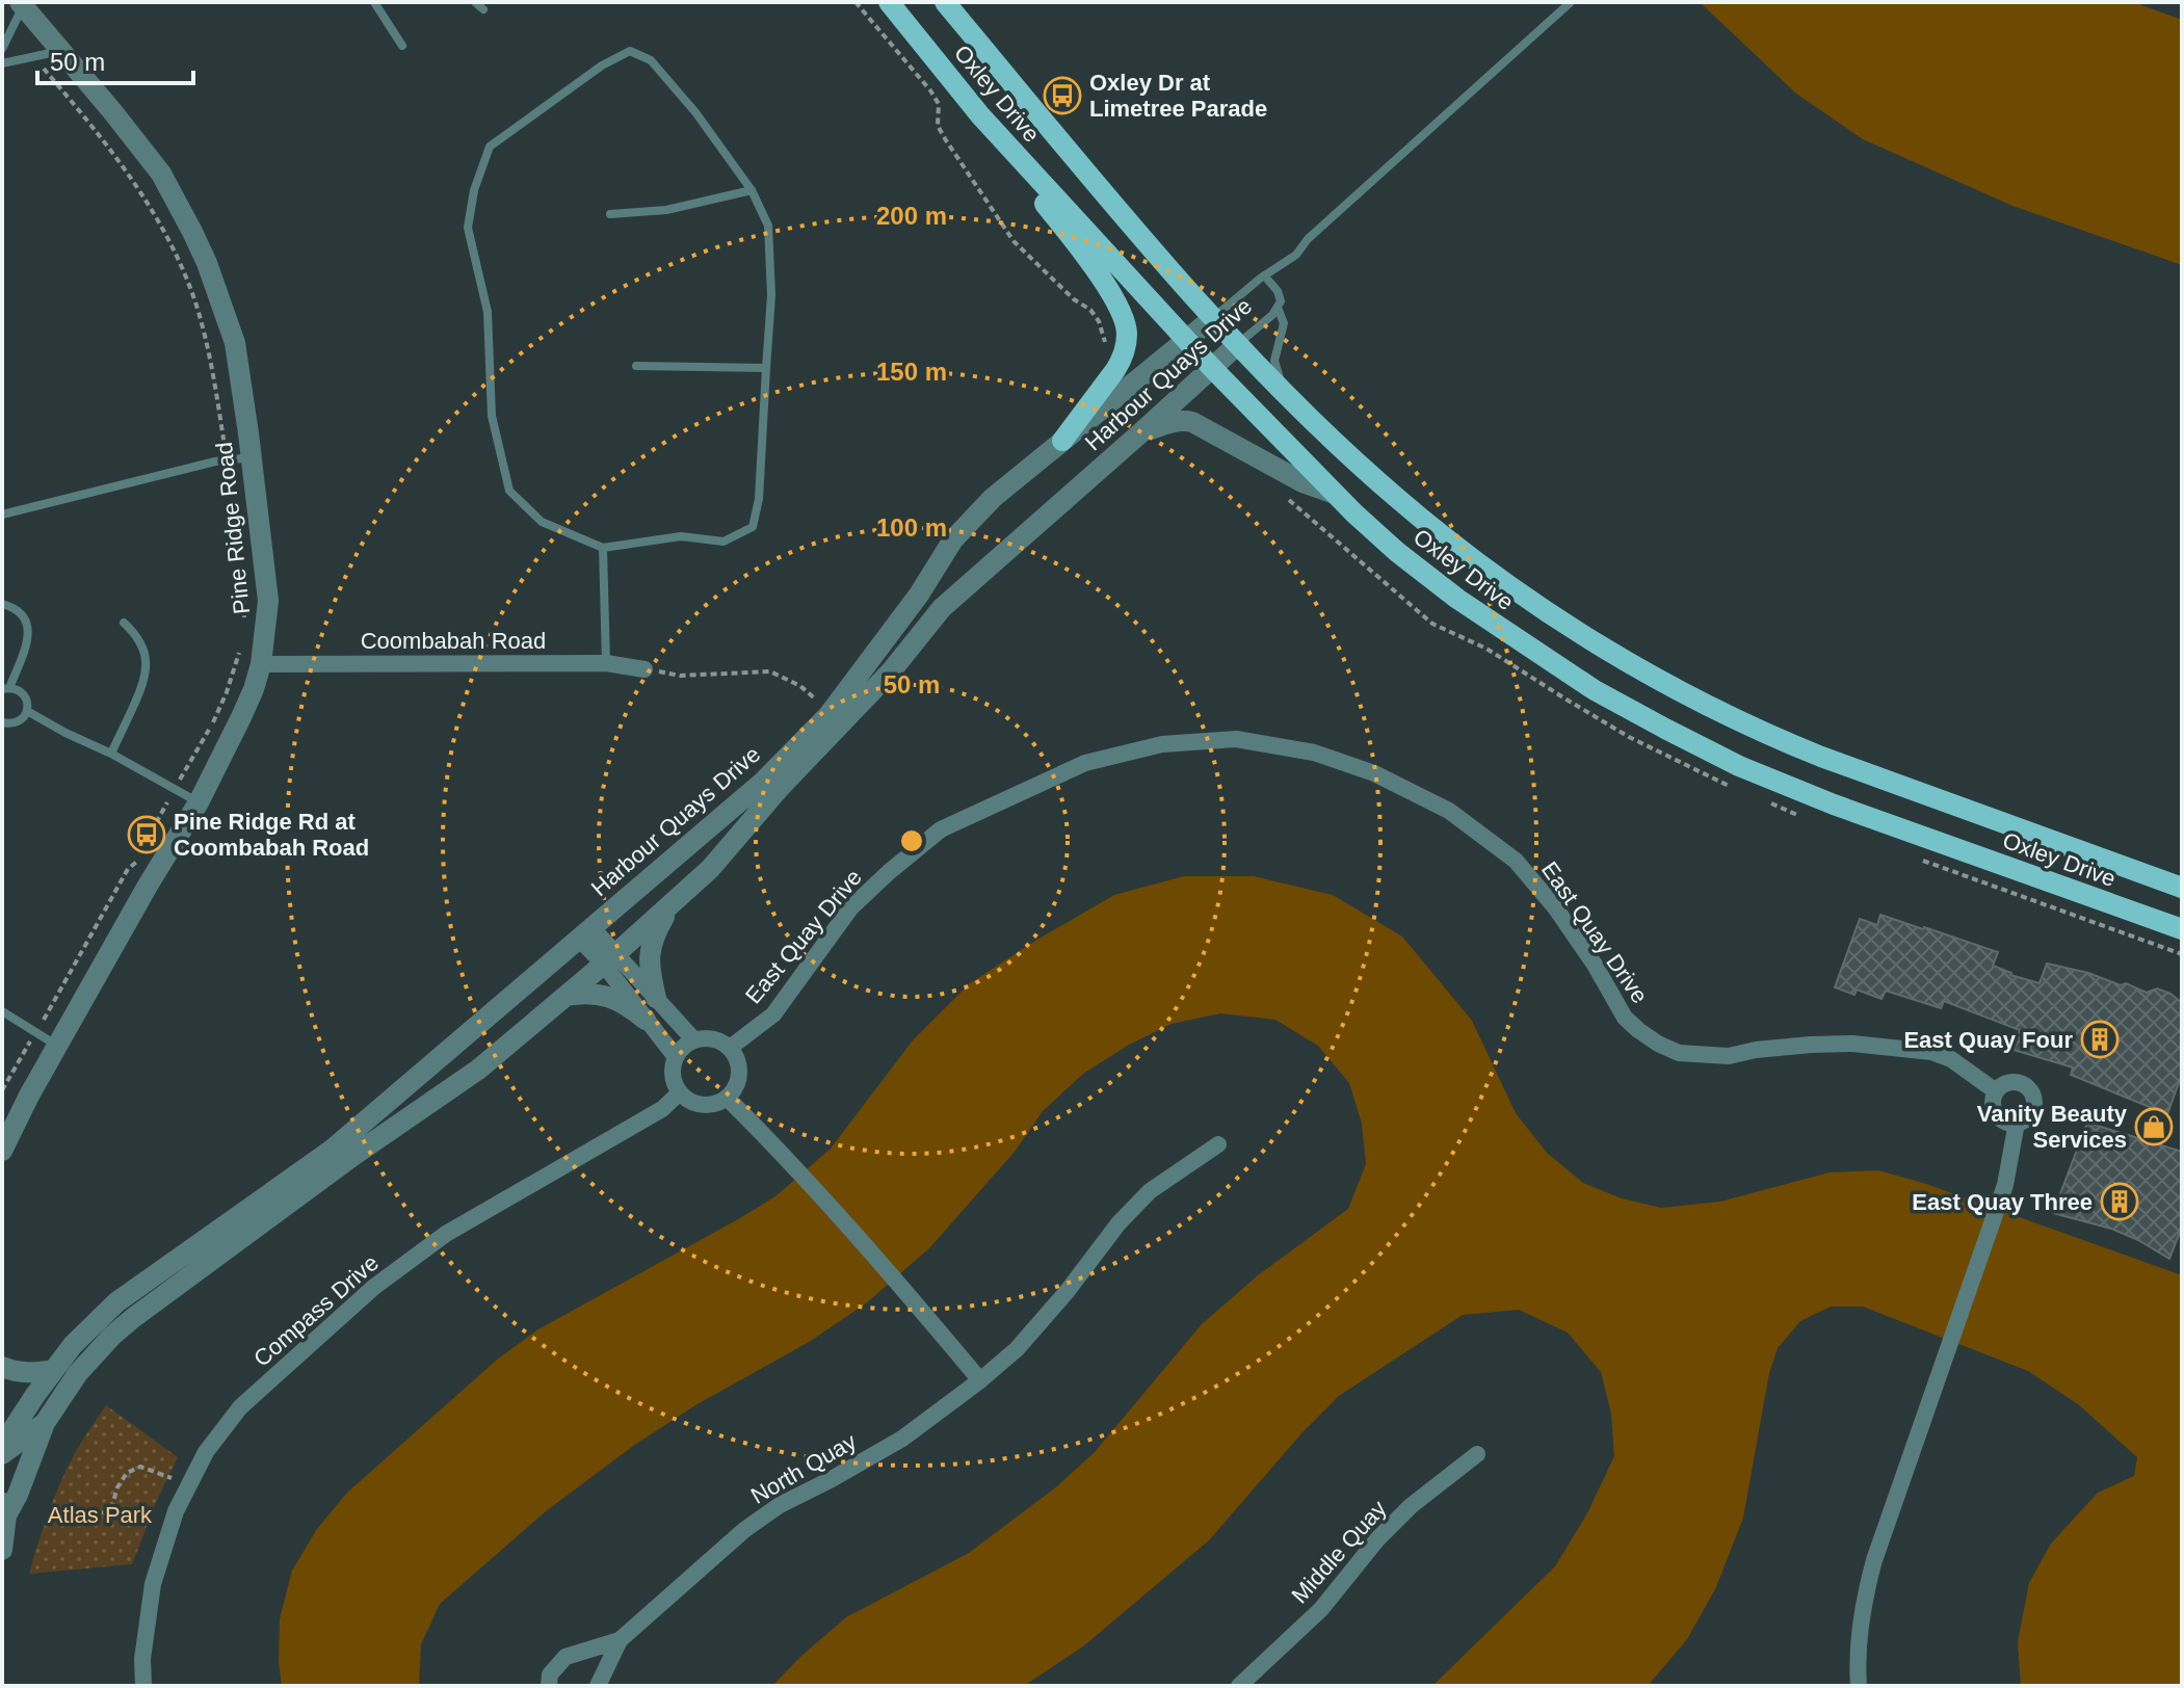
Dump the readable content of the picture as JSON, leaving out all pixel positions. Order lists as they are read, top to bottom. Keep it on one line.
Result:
{"streets":{"main road":["Oxley Drive"],"street":["Harbour Quays Drive","Pine Ridge Road","Coombabah Road","East Quay Drive","Compass Drive","North Quay","Middle Quay"]},"crossings":[["Oxley Drive","Harbour Quays Drive"],["Pine Ridge Road","Coombabah Road"],["East Quay Drive","Compass Drive"]],"parks":["Atlas Park"],"places":{"bus stop":["Oxley Dr at Limetree Parade","Pine Ridge Rd at Coombabah Road"],"building":["East Quay Four","East Quay Three"],"shop":["Vanity Beauty Services"]},"scale_bar":"50 m","rings":["200 m","150 m","100 m","50 m"]}
